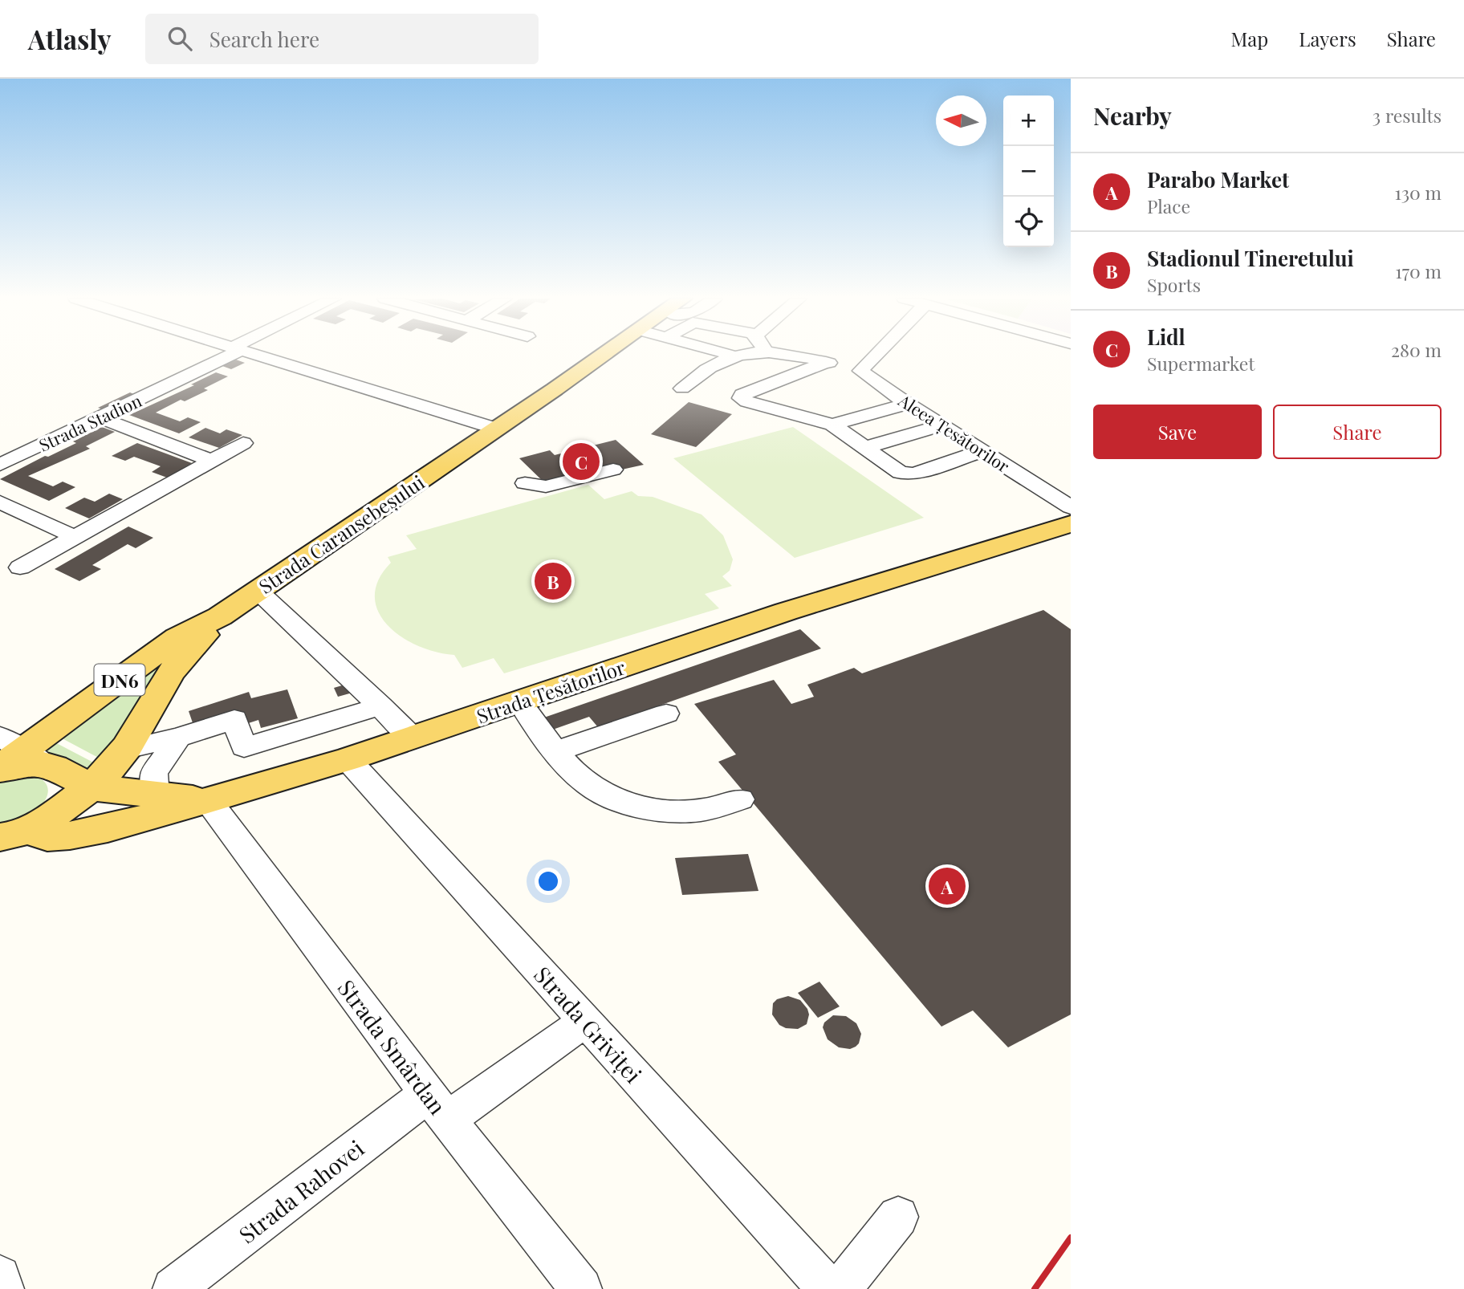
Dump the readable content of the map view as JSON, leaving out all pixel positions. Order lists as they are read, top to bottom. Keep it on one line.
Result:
{"streets":{"main road":["Strada Caransebeșului","DN6","Strada Țesătorilor"],"street":["Strada Stadion","Aleea Țesătorilor","Strada Griviței","Strada Smârdan","Strada Rahovei"]},"crossings":[["Strada Caransebeșului","DN6"],["DN6","Strada Țesătorilor"],["Strada Țesătorilor","Strada Griviței"],["Strada Țesătorilor","Strada Smârdan"],["Strada Griviței","Strada Rahovei"],["Strada Smârdan","Strada Rahovei"]],"north":"left","page":{"header":"Atlasly","search":"Search here","nav":["Map","Layers","Share"],"heading":["Nearby","3 results"],"map_buttons":["+","−"],"list":[{"mark":"A","name":"Parabo Market","note":"Place","value":"130 m"},{"mark":"B","name":"Stadionul Tineretului","note":"Sports","value":"170 m"},{"mark":"C","name":"Lidl","note":"Supermarket","value":"280 m"}],"buttons":["Save","Share"],"pins":["C","B","A"]}}
